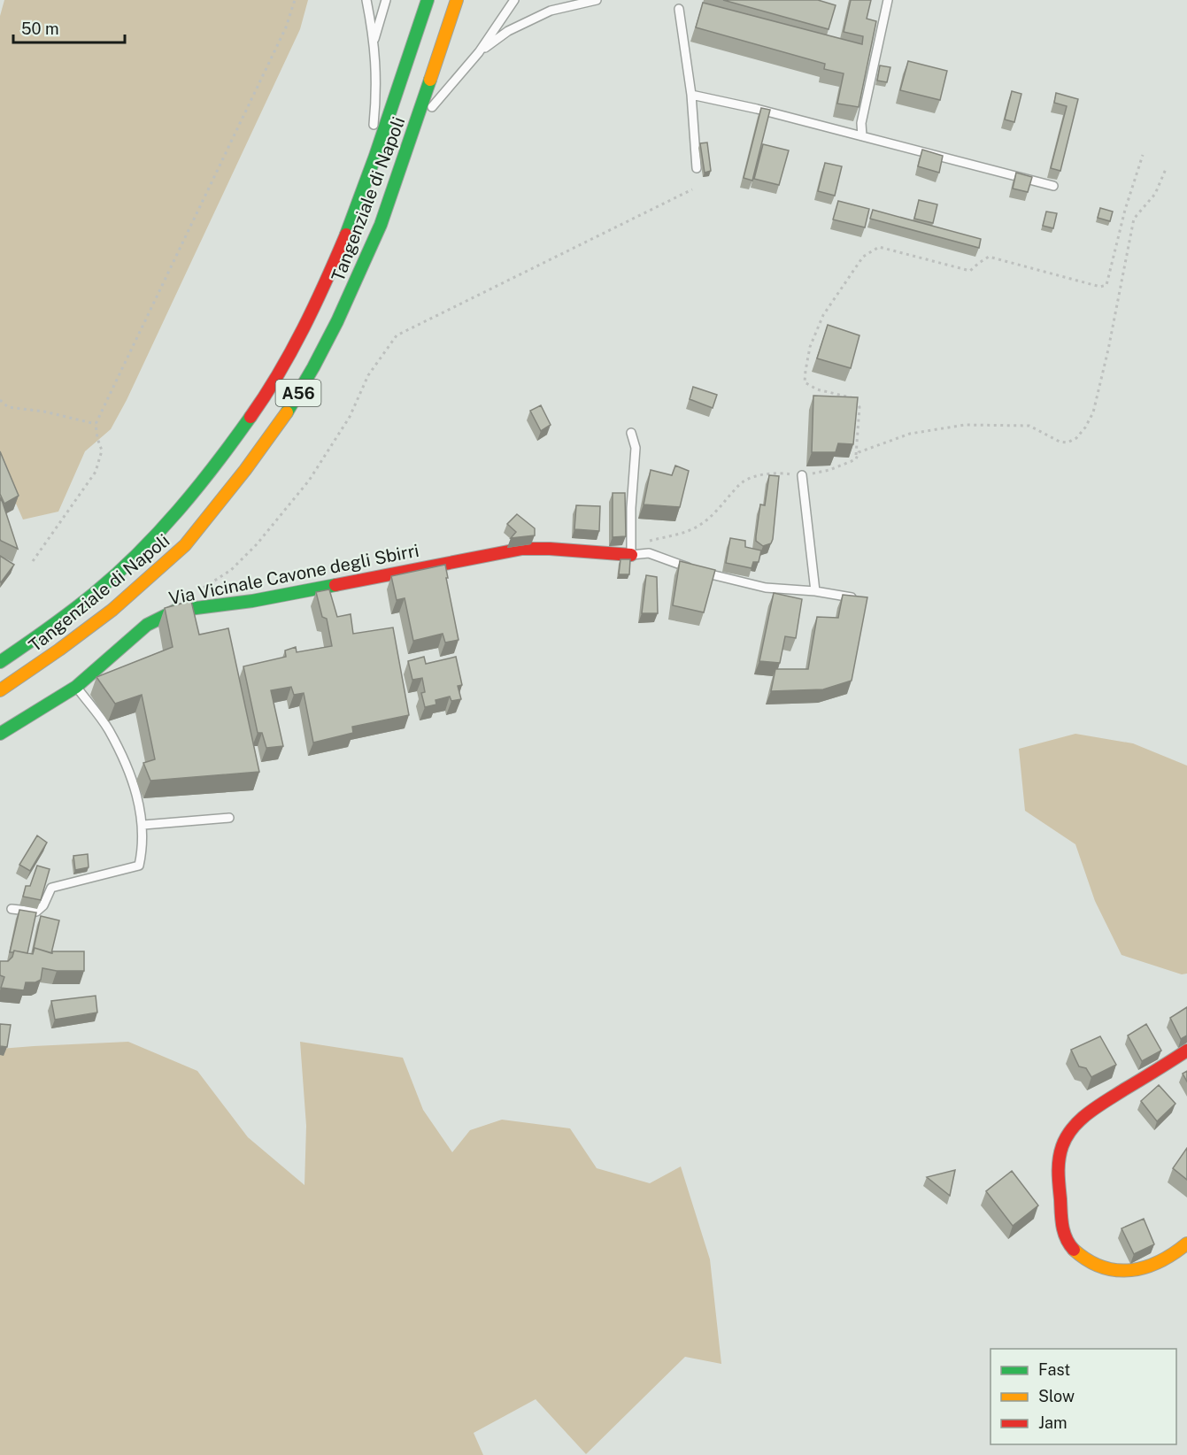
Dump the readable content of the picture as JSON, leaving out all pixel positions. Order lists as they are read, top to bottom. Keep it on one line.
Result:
{"streets":{"main road":["Tangenziale di Napoli","A56","Via Vicinale Cavone degli Sbirri"]},"legend":["Fast","Slow","Jam"],"scale_bar":"50 m"}
